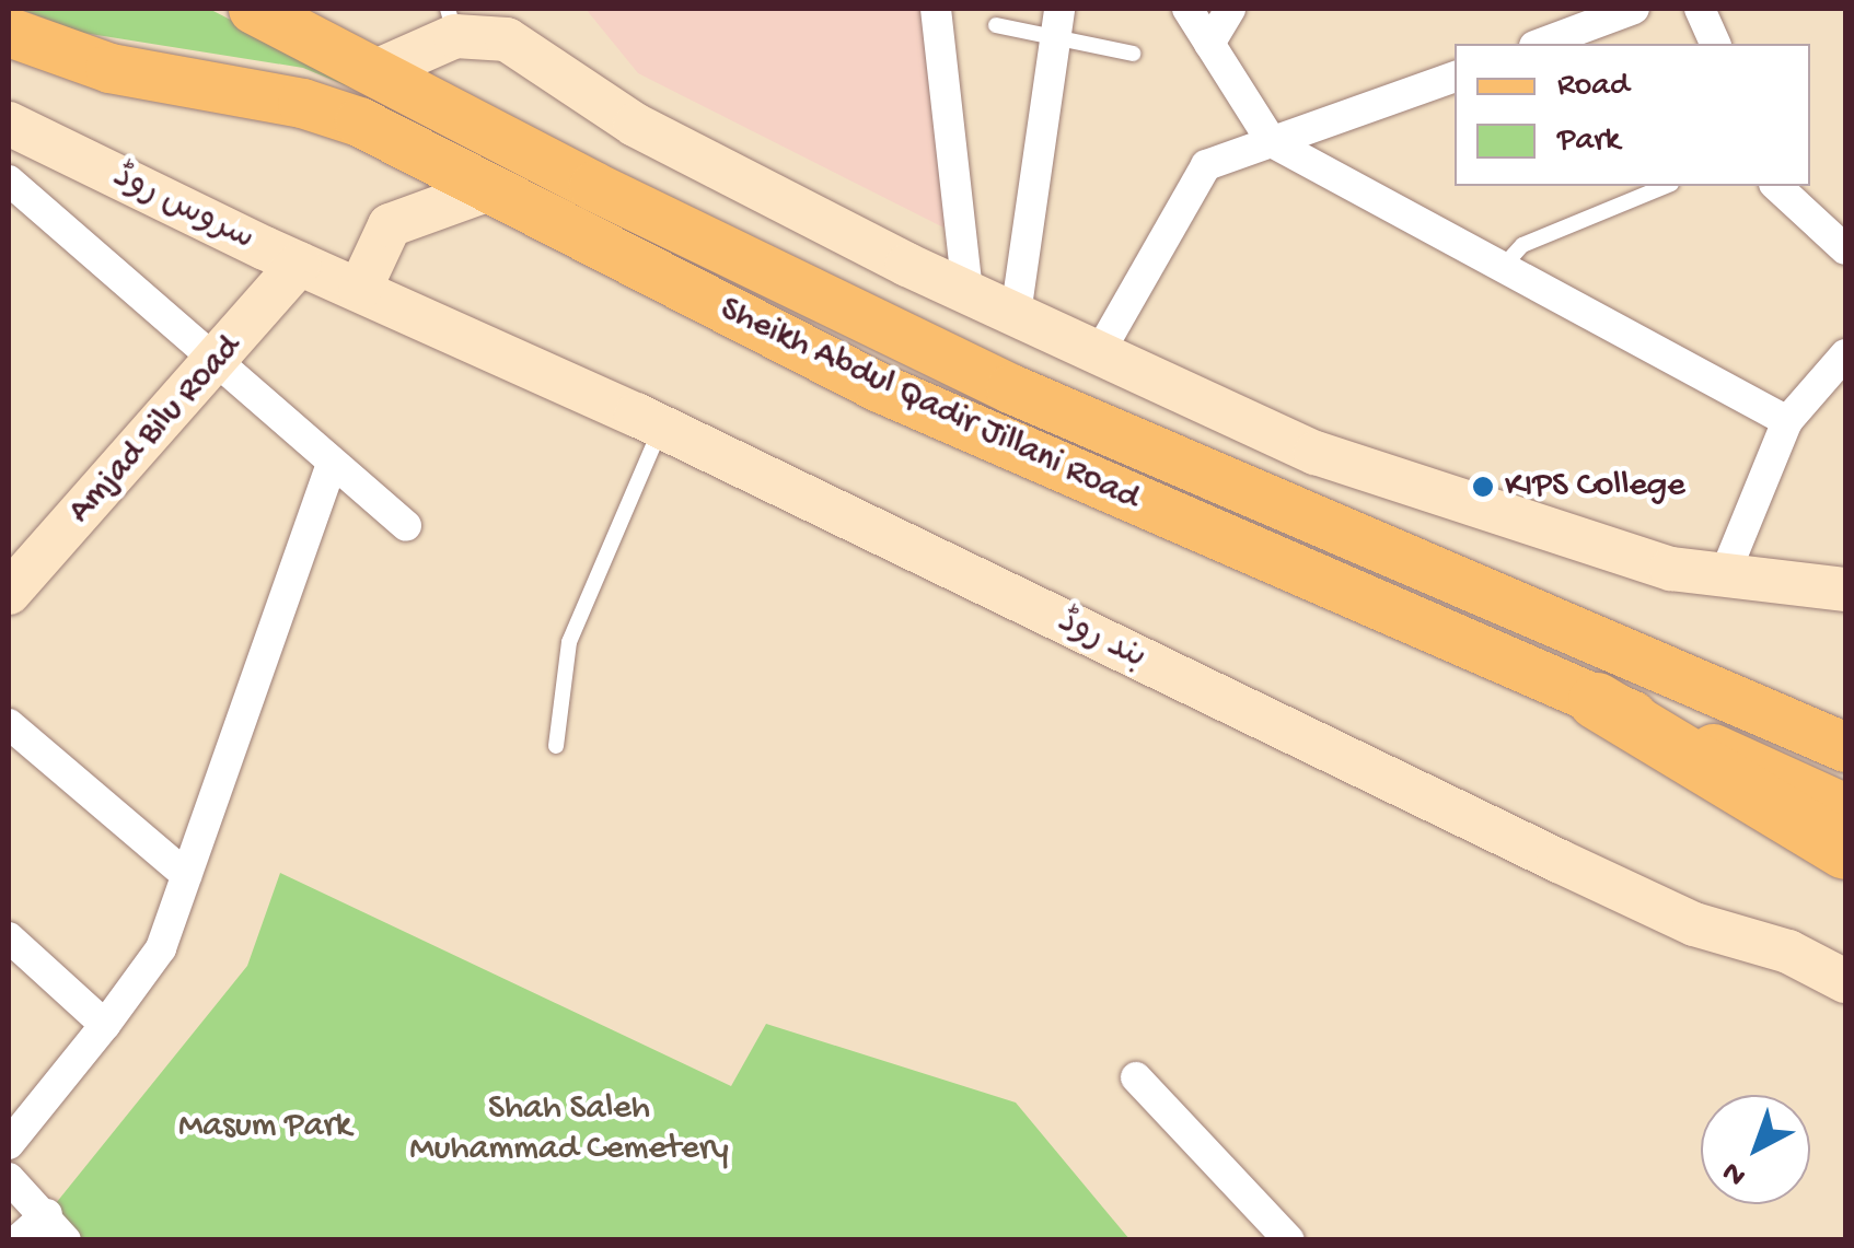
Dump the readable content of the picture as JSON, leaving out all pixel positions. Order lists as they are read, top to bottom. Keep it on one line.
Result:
{"streets":{"main road":["سروس روڈ","Sheikh Abdul Qadir Jillani Road","Amjad Bilu Road","بند روڈ"]},"crossings":[["سروس روڈ","Amjad Bilu Road"],["سروس روڈ","بند روڈ"]],"parks":["Shah Saleh Muhammad Cemetery","Masum Park"],"places":["KIPS College"],"legend":["Road","Park"],"north":"bottom left"}
